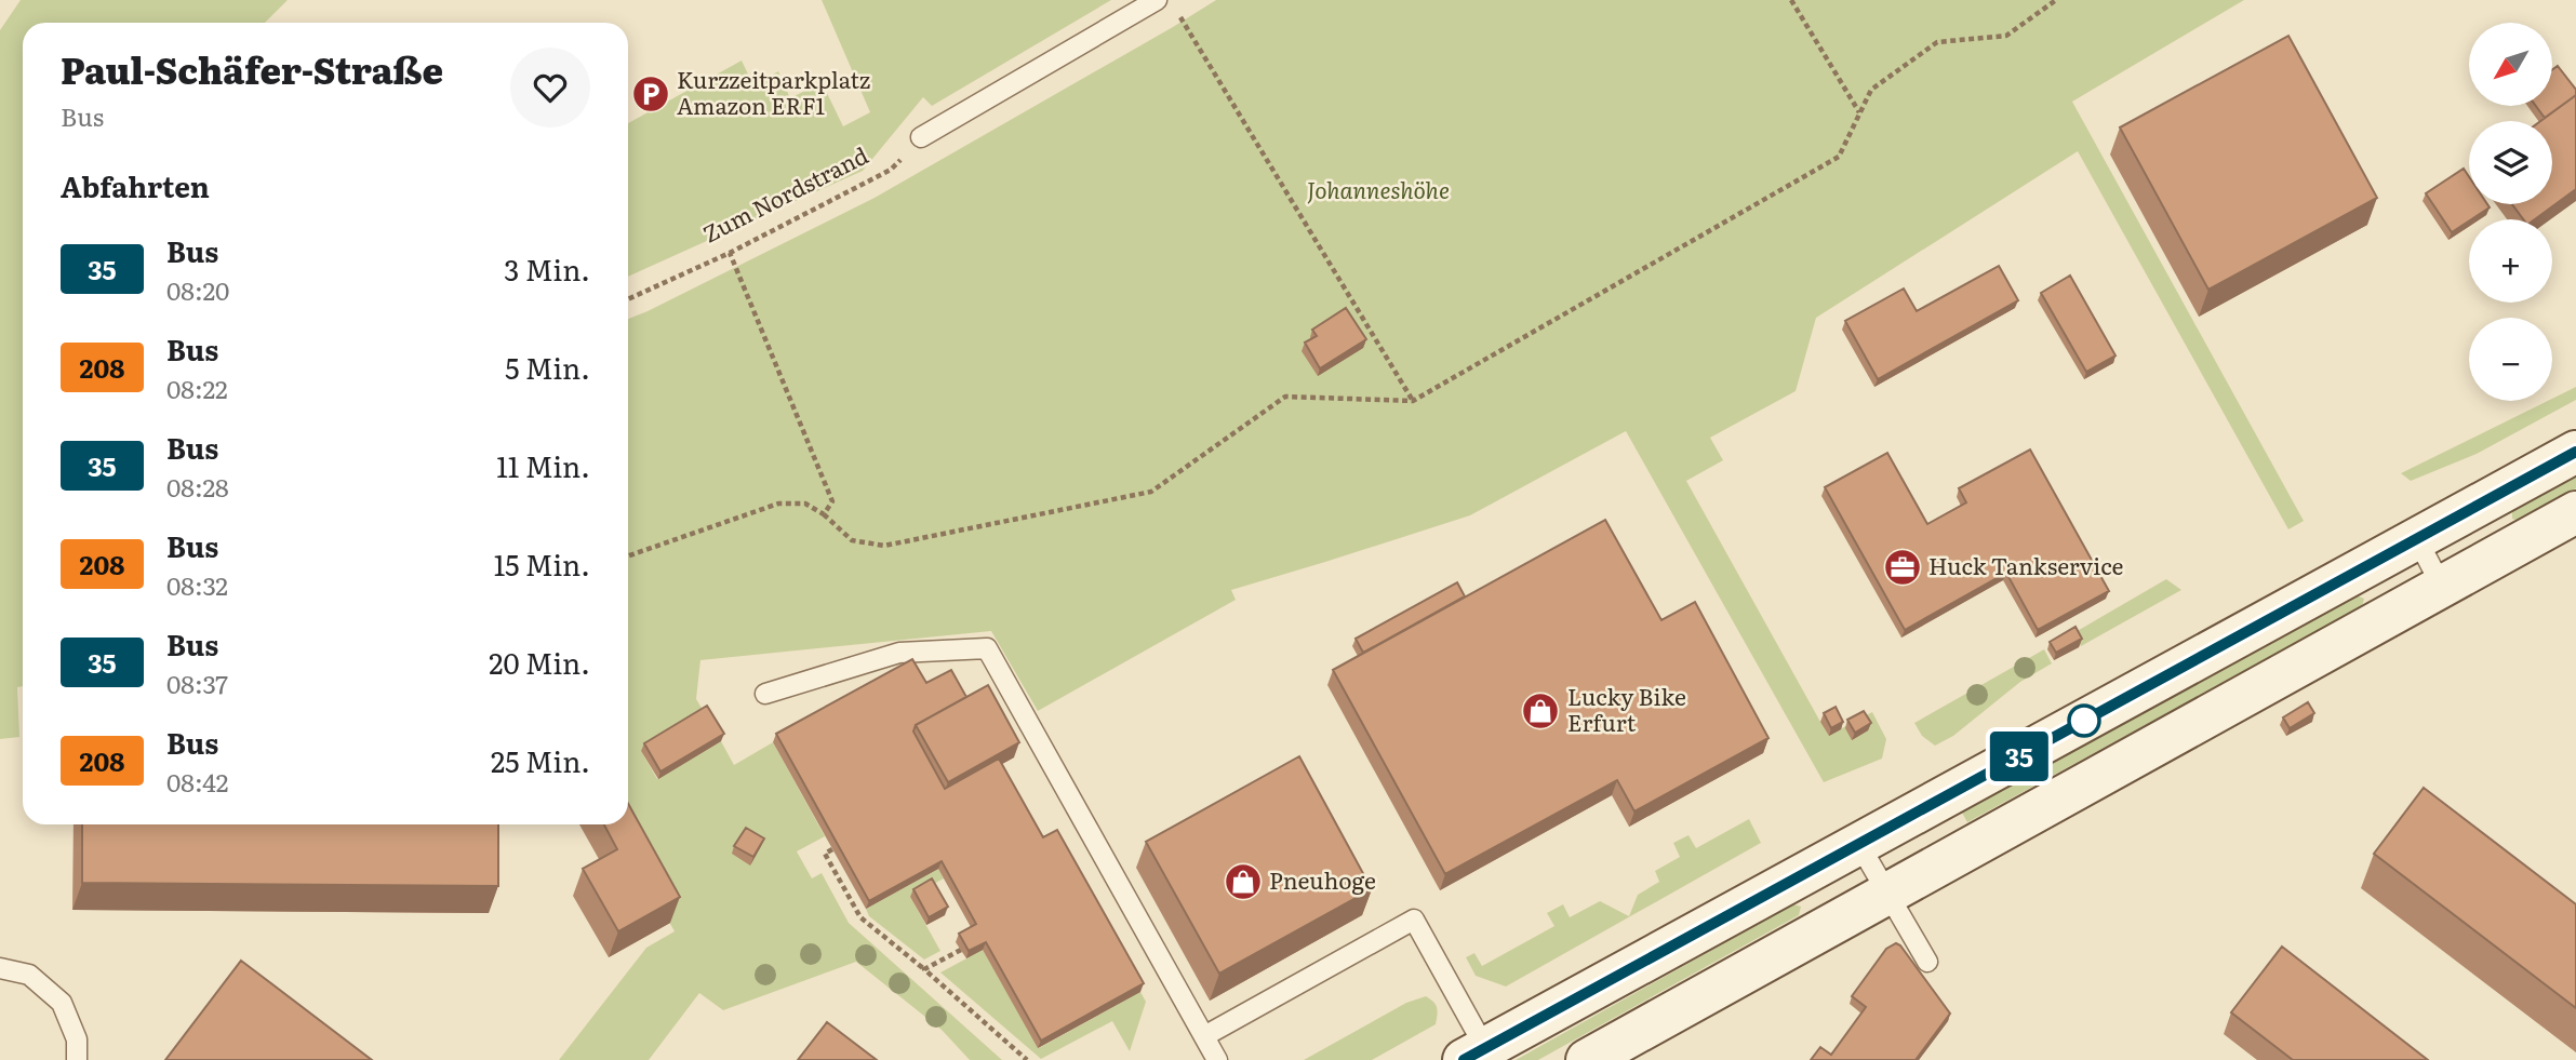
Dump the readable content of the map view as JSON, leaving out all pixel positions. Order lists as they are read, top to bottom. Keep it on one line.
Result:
{"streets":{"path":["Zum Nordstrand"]},"parks":["Johanneshöhe"],"places":{"parking":["Kurzzeitparkplatz Amazon ERF1"],"office":["Huck Tankservice"],"shop":["Lucky Bike Erfurt","Pneuhoge"]},"lines":["bus line 35"],"north":"bottom left","page":{"on_map":"35","map_buttons":["+","−"],"heading":[["Paul-Schäfer-Straße","Bus"],"Abfahrten"],"list":[{"mark":"35","name":"Bus","note":"08:20","value":"3 Min."},{"mark":"208","name":"Bus","note":"08:22","value":"5 Min."},{"mark":"35","name":"Bus","note":"08:28","value":"11 Min."},{"mark":"208","name":"Bus","note":"08:32","value":"15 Min."},{"mark":"35","name":"Bus","note":"08:37","value":"20 Min."},{"mark":"208","name":"Bus","note":"08:42","value":"25 Min."}]}}
